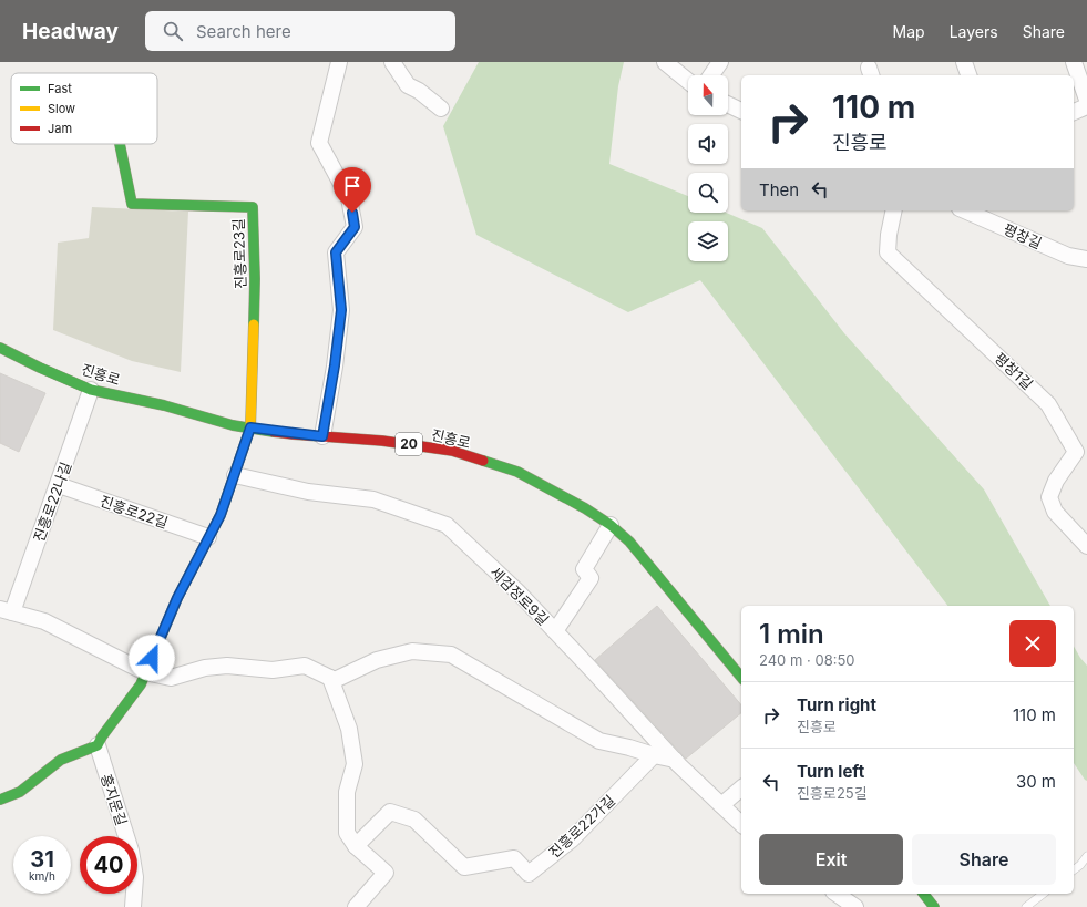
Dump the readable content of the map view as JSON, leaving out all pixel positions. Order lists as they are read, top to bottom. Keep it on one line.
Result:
{"streets":{"street":["평창길","진흥로23길","평창1길","진흥로","20","진흥로22나길","진흥로22길","세검정로9길","홍지문길","진흥로22가길"]},"crossings":[["진흥로23길","진흥로"],["진흥로","진흥로22나길"],["진흥로22나길","진흥로22길"]],"legend":["Fast","Slow","Jam"],"north":"top","page":{"header":"Headway","search":"Search here","nav":["Map","Layers","Share"],"turn":["110 m","진흥로"],"then":"Then","heading":["1 min","240 m · 08:50"],"list":[{"name":"Turn right","note":"진흥로","value":"110 m"},{"name":"Turn left","note":"진흥로25길","value":"30 m"}],"buttons":["Exit","Share"],"speed":"31 km/h","limit":"40"}}
